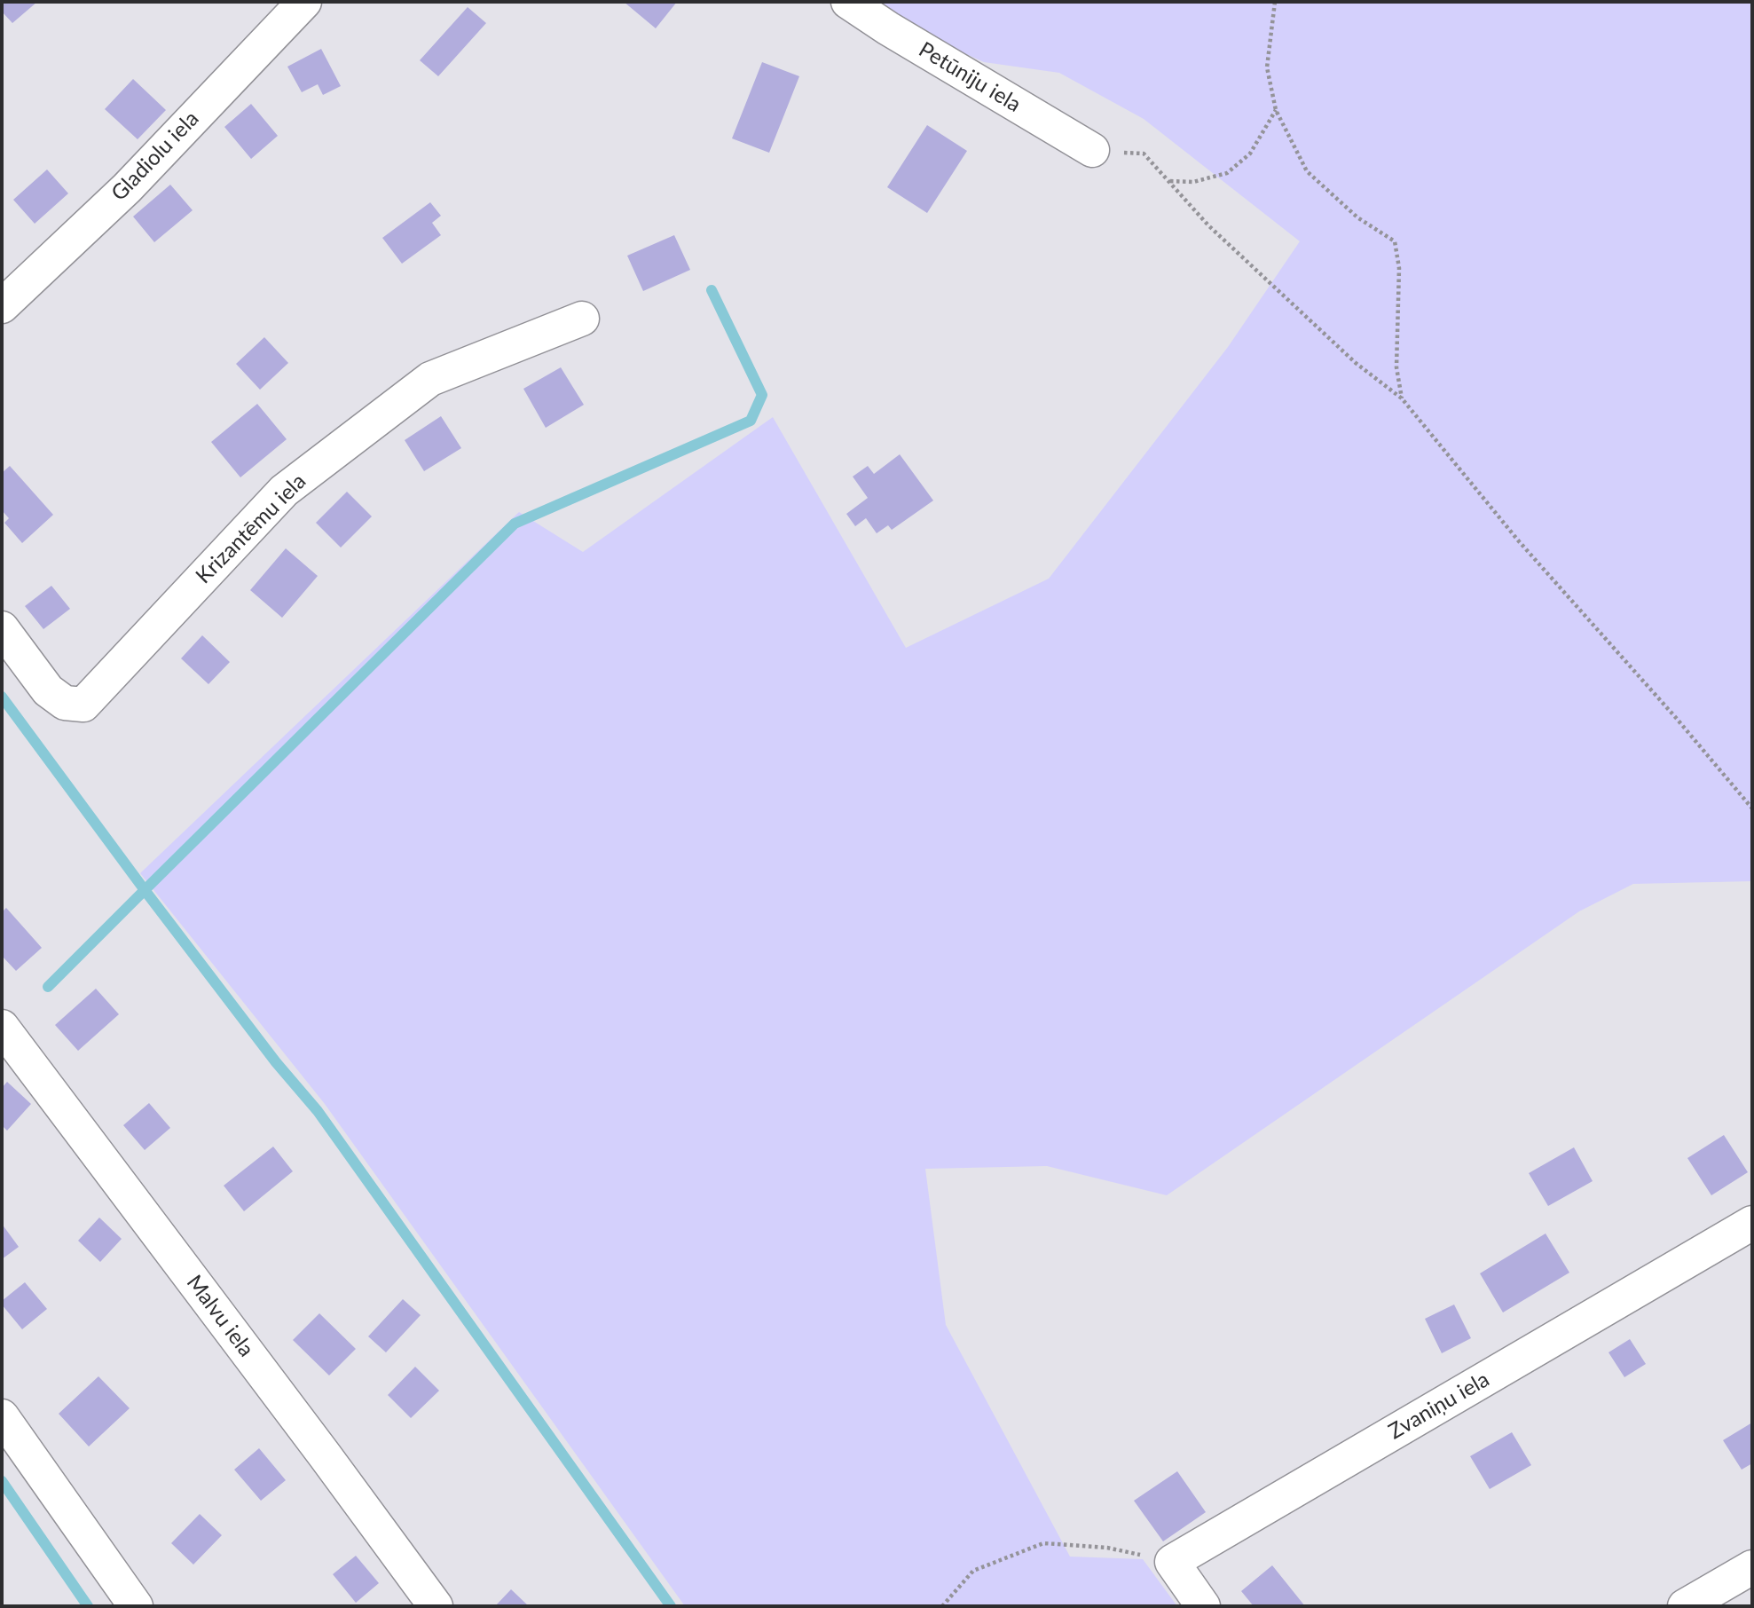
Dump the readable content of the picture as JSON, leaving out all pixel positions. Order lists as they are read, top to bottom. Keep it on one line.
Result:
{"streets":{"street":["Petūniju iela","Gladiolu iela","Krizantēmu iela","Malvu iela","Zvaniņu iela"]}}
